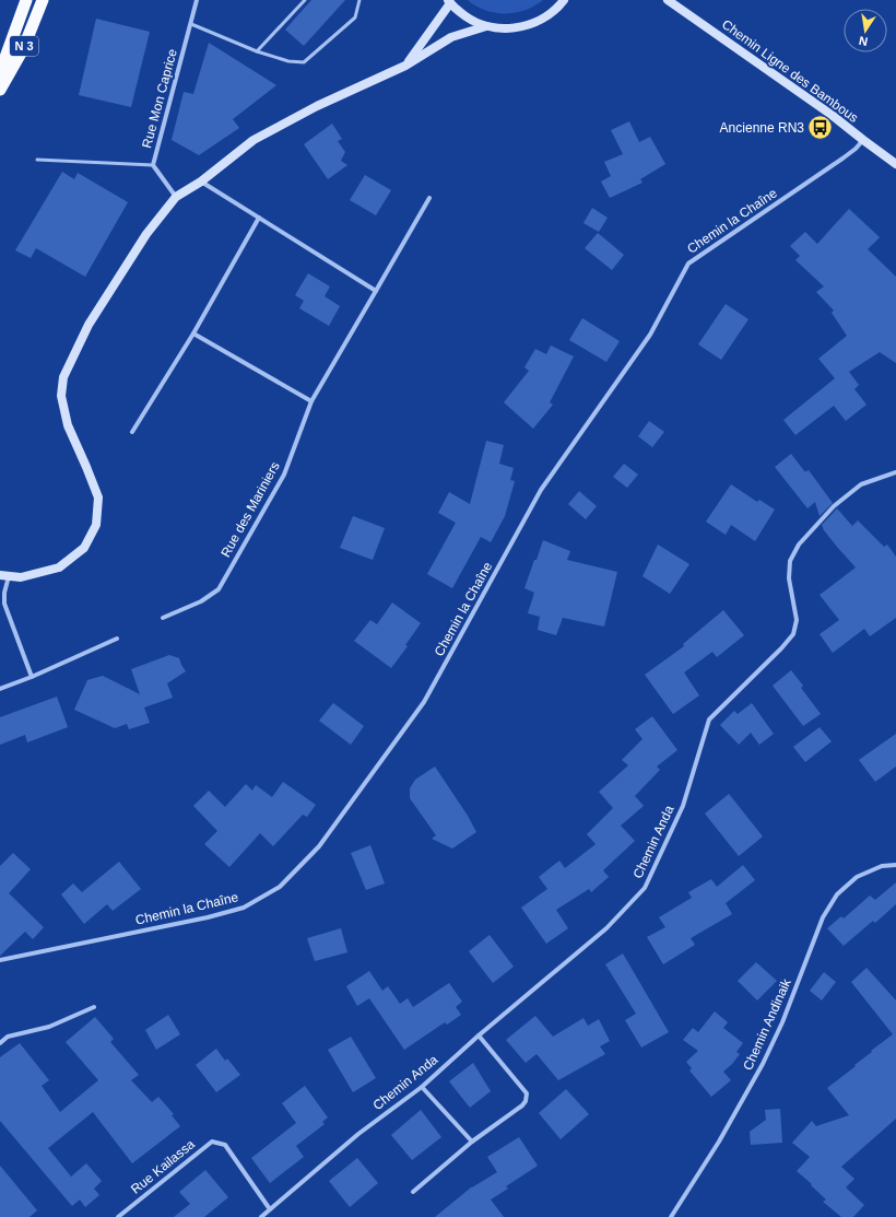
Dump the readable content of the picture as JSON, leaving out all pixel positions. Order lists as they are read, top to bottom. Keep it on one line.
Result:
{"streets":{"highway":["N 3"],"main road":["Chemin Ligne des Bambous"],"street":["Rue Mon Caprice","Chemin la Chaîne","Rue des Mariniers","Chemin Anda","Chemin Andinaik","Rue Kailassa"]},"crossings":[["Chemin Ligne des Bambous","Chemin la Chaîne"],["Chemin Anda","Rue Kailassa"]],"places":{"bus stop":["Ancienne RN3"]},"north":"bottom"}
